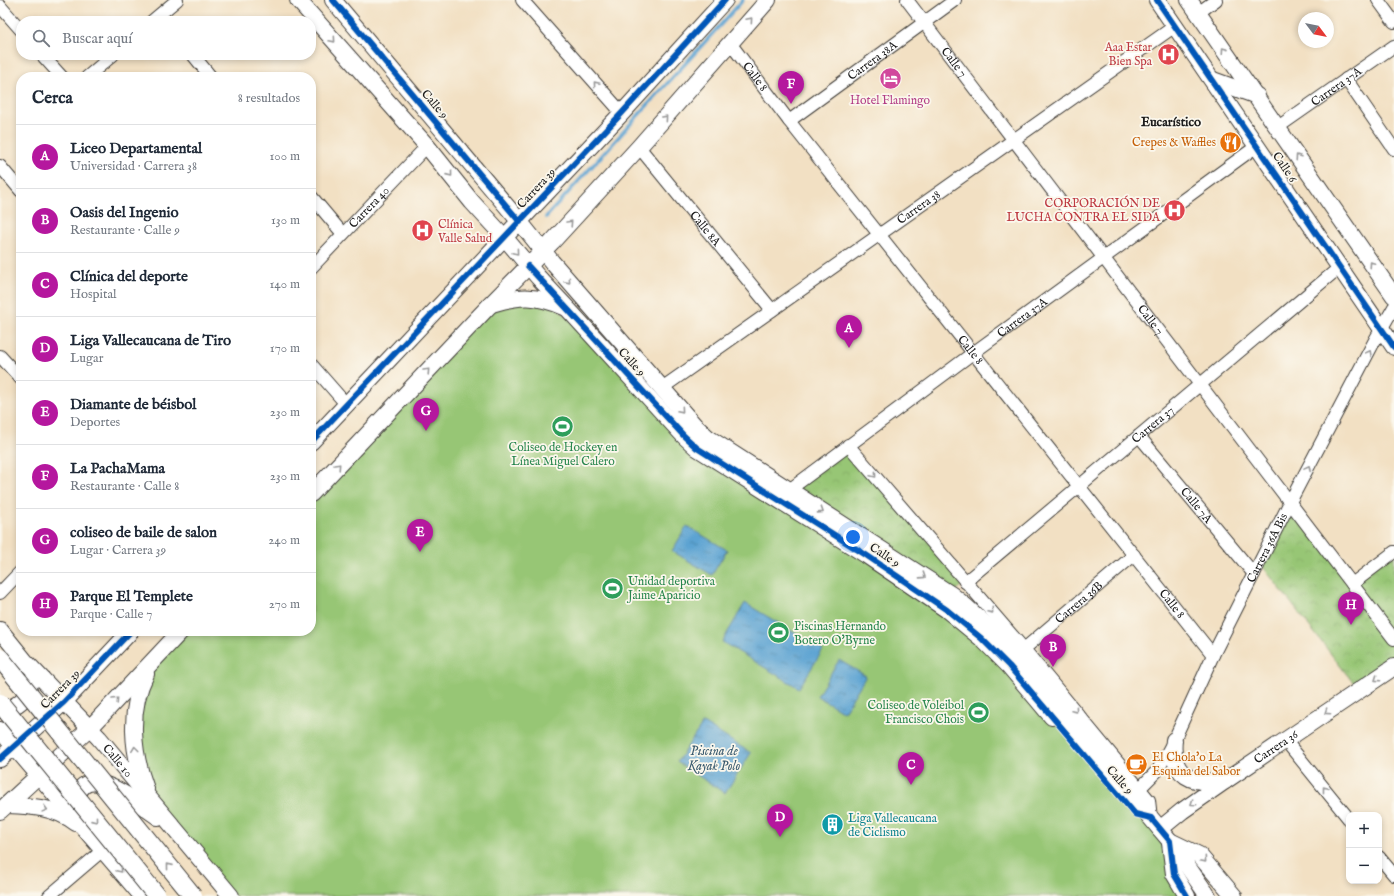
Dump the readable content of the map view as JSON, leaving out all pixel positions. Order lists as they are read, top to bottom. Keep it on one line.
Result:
{"streets":{"main road":["Calle 9","Calle 6","Carrera 39","Carrera 36","Calle 10"],"street":["Carrera 38A","Calle 7","Calle 8","Carrera 37A","Carrera 40","Carrera 38","Calle 8A","Carrera 37","Calle 7A","Carrera 36A Bis","Carrera 36B"]},"crossings":[["Carrera 38A","Calle 7"],["Carrera 38A","Calle 8"],["Calle 7","Carrera 37A"],["Calle 7","Carrera 38"],["Calle 7","Carrera 37"],["Calle 7","Carrera 36A Bis"],["Calle 8","Carrera 37A"],["Calle 8","Carrera 38"],["Calle 8","Carrera 37"],["Calle 8","Carrera 36A Bis"],["Calle 8","Carrera 36B"],["Carrera 37A","Calle 9"],["Carrera 37A","Calle 6"],["Calle 9","Carrera 39"],["Calle 9","Carrera 40"],["Calle 9","Carrera 38"],["Calle 9","Carrera 37"],["Calle 9","Carrera 36A Bis"],["Calle 9","Carrera 36B"],["Calle 9","Carrera 36"],["Calle 6","Carrera 38"],["Calle 6","Carrera 37"],["Calle 6","Carrera 36A Bis"],["Carrera 39","Calle 10"],["Carrera 38","Calle 8A"],["Carrera 37","Calle 7A"],["Calle 7A","Carrera 36A Bis"]],"one_way":["Carrera 36A Bis","Carrera 36"],"districts":["Eucarístico"],"water":["Piscina de Kayak Polo"],"places":{"hospital":["Aaa Estar Bien Spa","CORPORACIÓN DE LUCHA CONTRA EL SIDA","Clínica Valle Salud"],"hotel":["Hotel Flamingo"],"restaurant":["Crepes & Waffles"],"sports":["Coliseo de Hockey en Línea Miguel Calero","Unidad deportiva Jaime Aparicio","Piscinas Hernando Botero O'Byrne","Coliseo de Voleibol Francisco Chois"],"cafe":["El Chola'o La Esquina del Sabor"],"building":["Liga Vallecaucana de Ciclismo"]},"north":"bottom right","page":{"search":"Buscar aquí","pins":["F","A","G","E","H","B","C","D"],"heading":["Cerca","8 resultados"],"list":[{"mark":"A","name":"Liceo Departamental","note":"Universidad · Carrera 38","value":"100 m"},{"mark":"B","name":"Oasis del Ingenio","note":"Restaurante · Calle 9","value":"130 m"},{"mark":"C","name":"Clínica del deporte","note":"Hospital","value":"140 m"},{"mark":"D","name":"Liga Vallecaucana de Tiro","note":"Lugar","value":"170 m"},{"mark":"E","name":"Diamante de béisbol","note":"Deportes","value":"230 m"},{"mark":"F","name":"La PachaMama","note":"Restaurante · Calle 8","value":"230 m"},{"mark":"G","name":"coliseo de baile de salon","note":"Lugar · Carrera 39","value":"240 m"},{"mark":"H","name":"Parque El Templete","note":"Parque · Calle 7","value":"270 m"}],"map_buttons":["+","−"]}}
